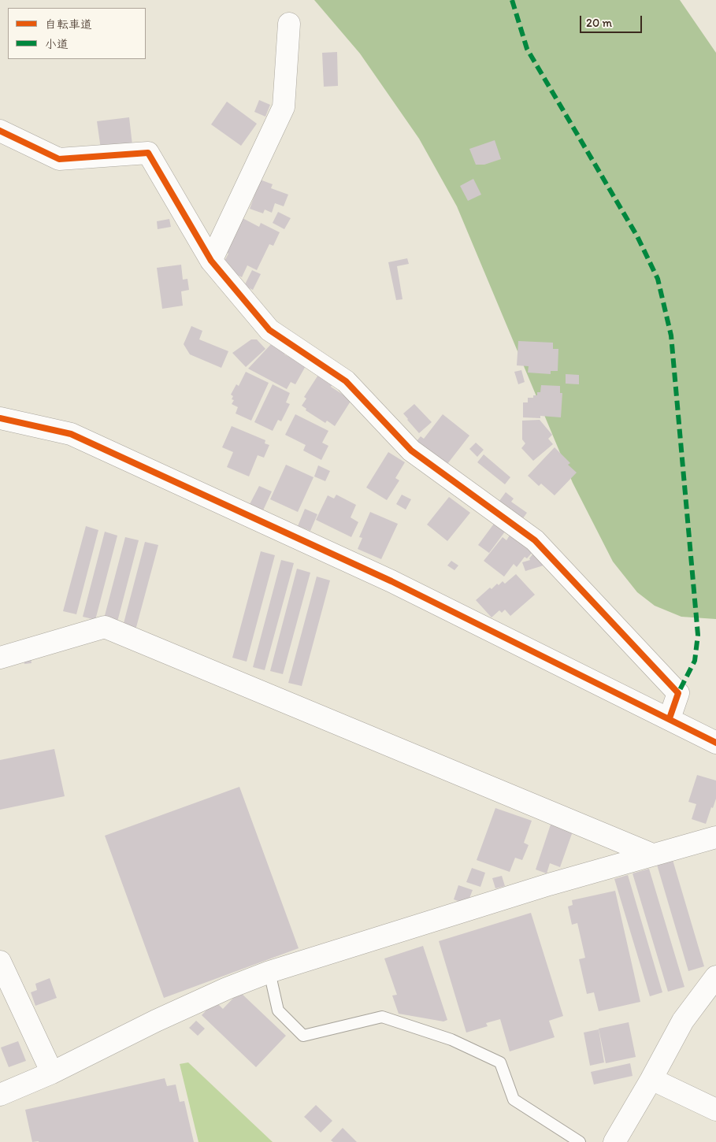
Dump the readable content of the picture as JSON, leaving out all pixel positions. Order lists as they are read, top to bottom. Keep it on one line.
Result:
{"legend":["自転車道","小道"],"scale_bar":"20 m"}
